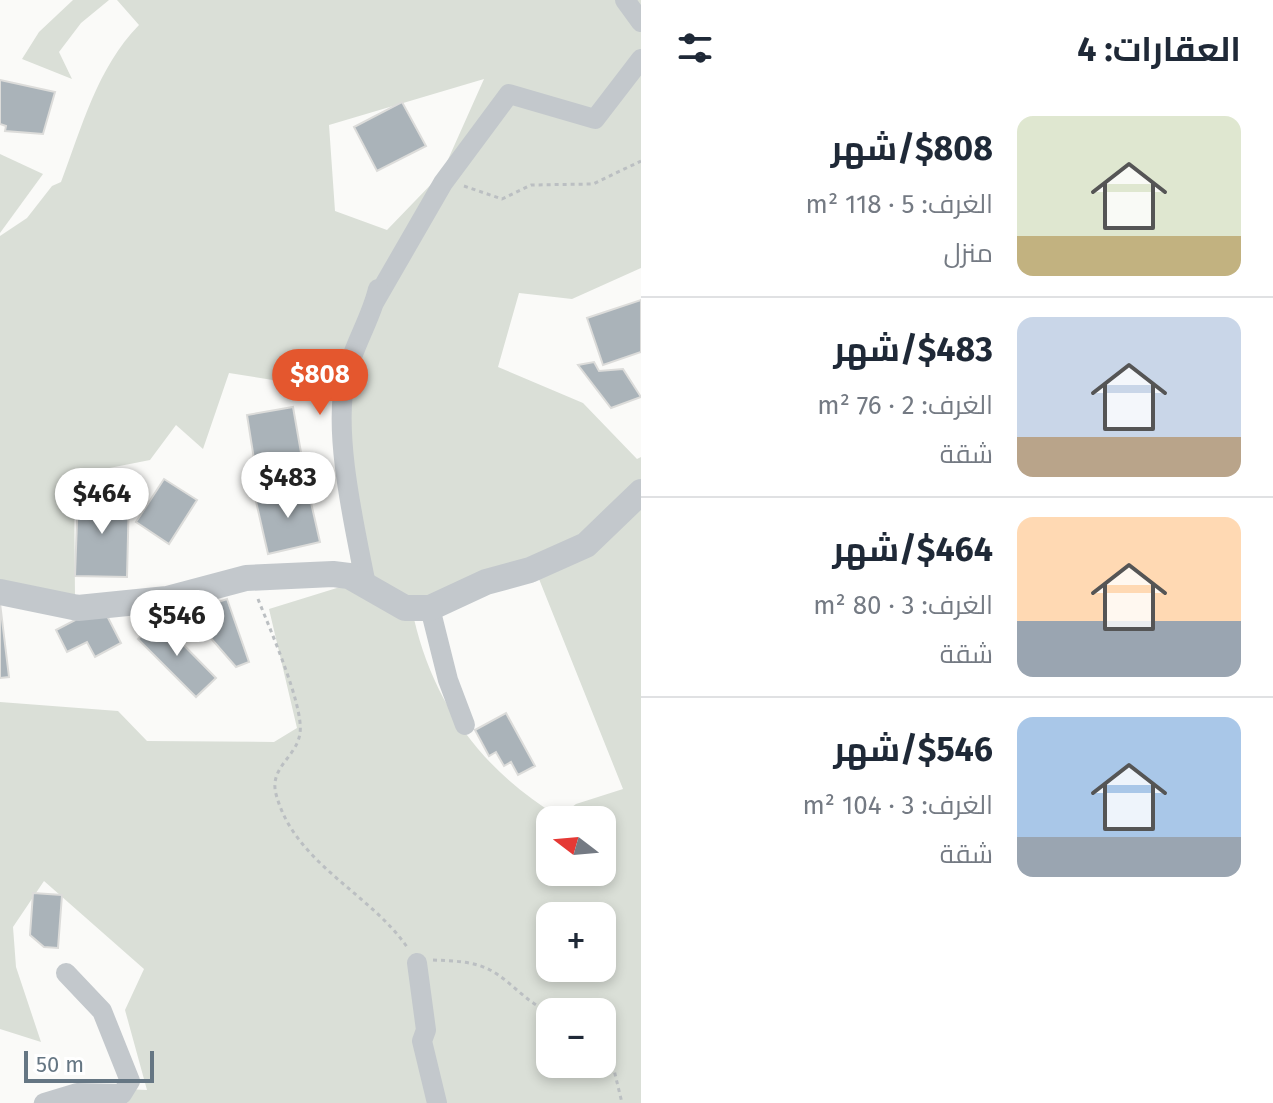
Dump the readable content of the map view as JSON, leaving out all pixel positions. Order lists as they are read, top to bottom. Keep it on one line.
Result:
{"scale_bar":"50 m","north":"left","page":{"heading":"العقارات: 4","list":[{"name":"$808/شهر","note":"الغرف: 5 · 118 m² · منزل"},{"name":"$483/شهر","note":"الغرف: 2 · 76 m² · شقة"},{"name":"$464/شهر","note":"الغرف: 3 · 80 m² · شقة"},{"name":"$546/شهر","note":"الغرف: 3 · 104 m² · شقة"}],"price":["$808","$483","$464","$546"],"map_buttons":["+","−"],"scale":"50 m"}}
